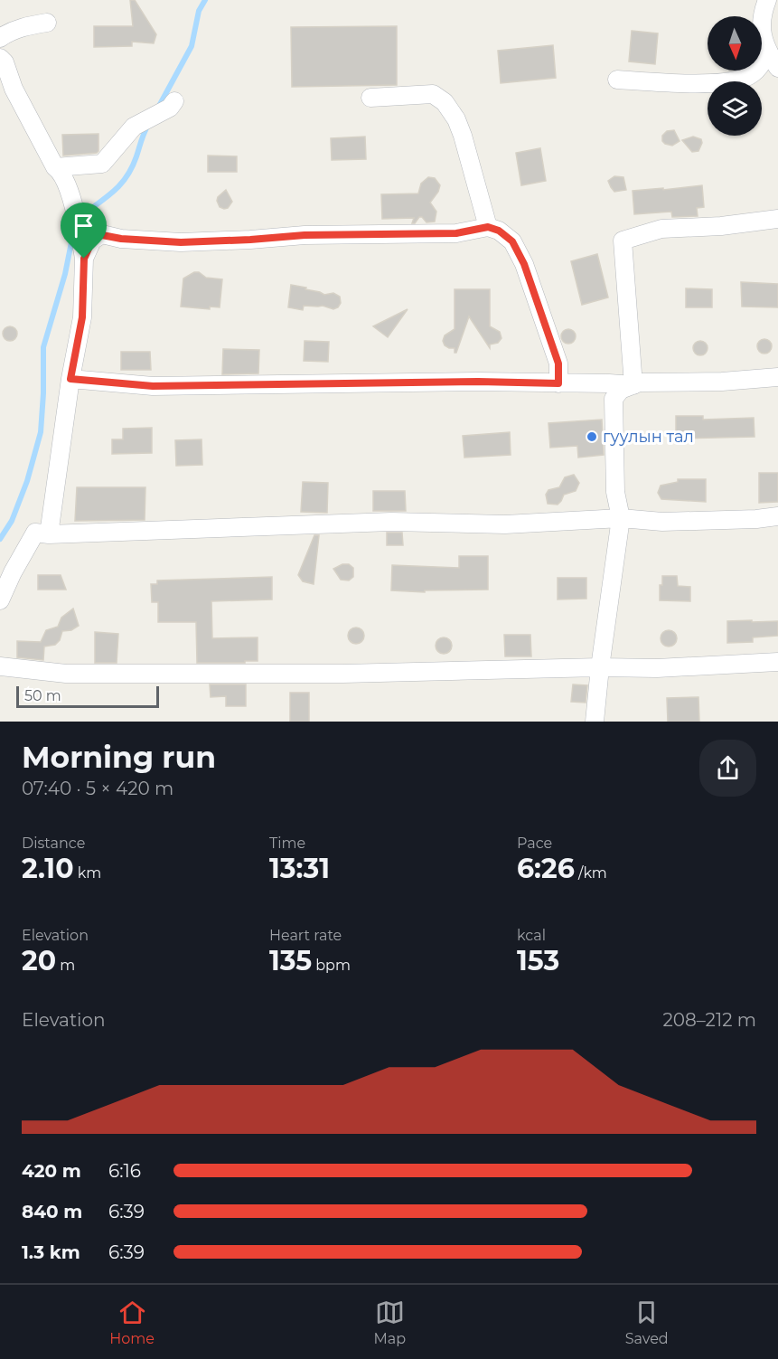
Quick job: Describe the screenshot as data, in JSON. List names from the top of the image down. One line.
{"places":["гуулын тал"],"scale_bar":"50 m","north":"bottom","page":{"scale":"50 m","heading":["Morning run","07:40 · 5 × 420 m"],"stats":[["Distance","2.10 km"],["Time","13:31"],["Pace","6:26 /km"],["Elevation","20 m"],["Heart rate","135 bpm"],["kcal","153"]],"chart":["Elevation","208–212 m"],"list":[{"name":"420 m","note":"6:16"},{"name":"840 m","note":"6:39"},{"name":"1.3 km","note":"6:39"}],"tabs":["Home","Map","Saved"]}}
